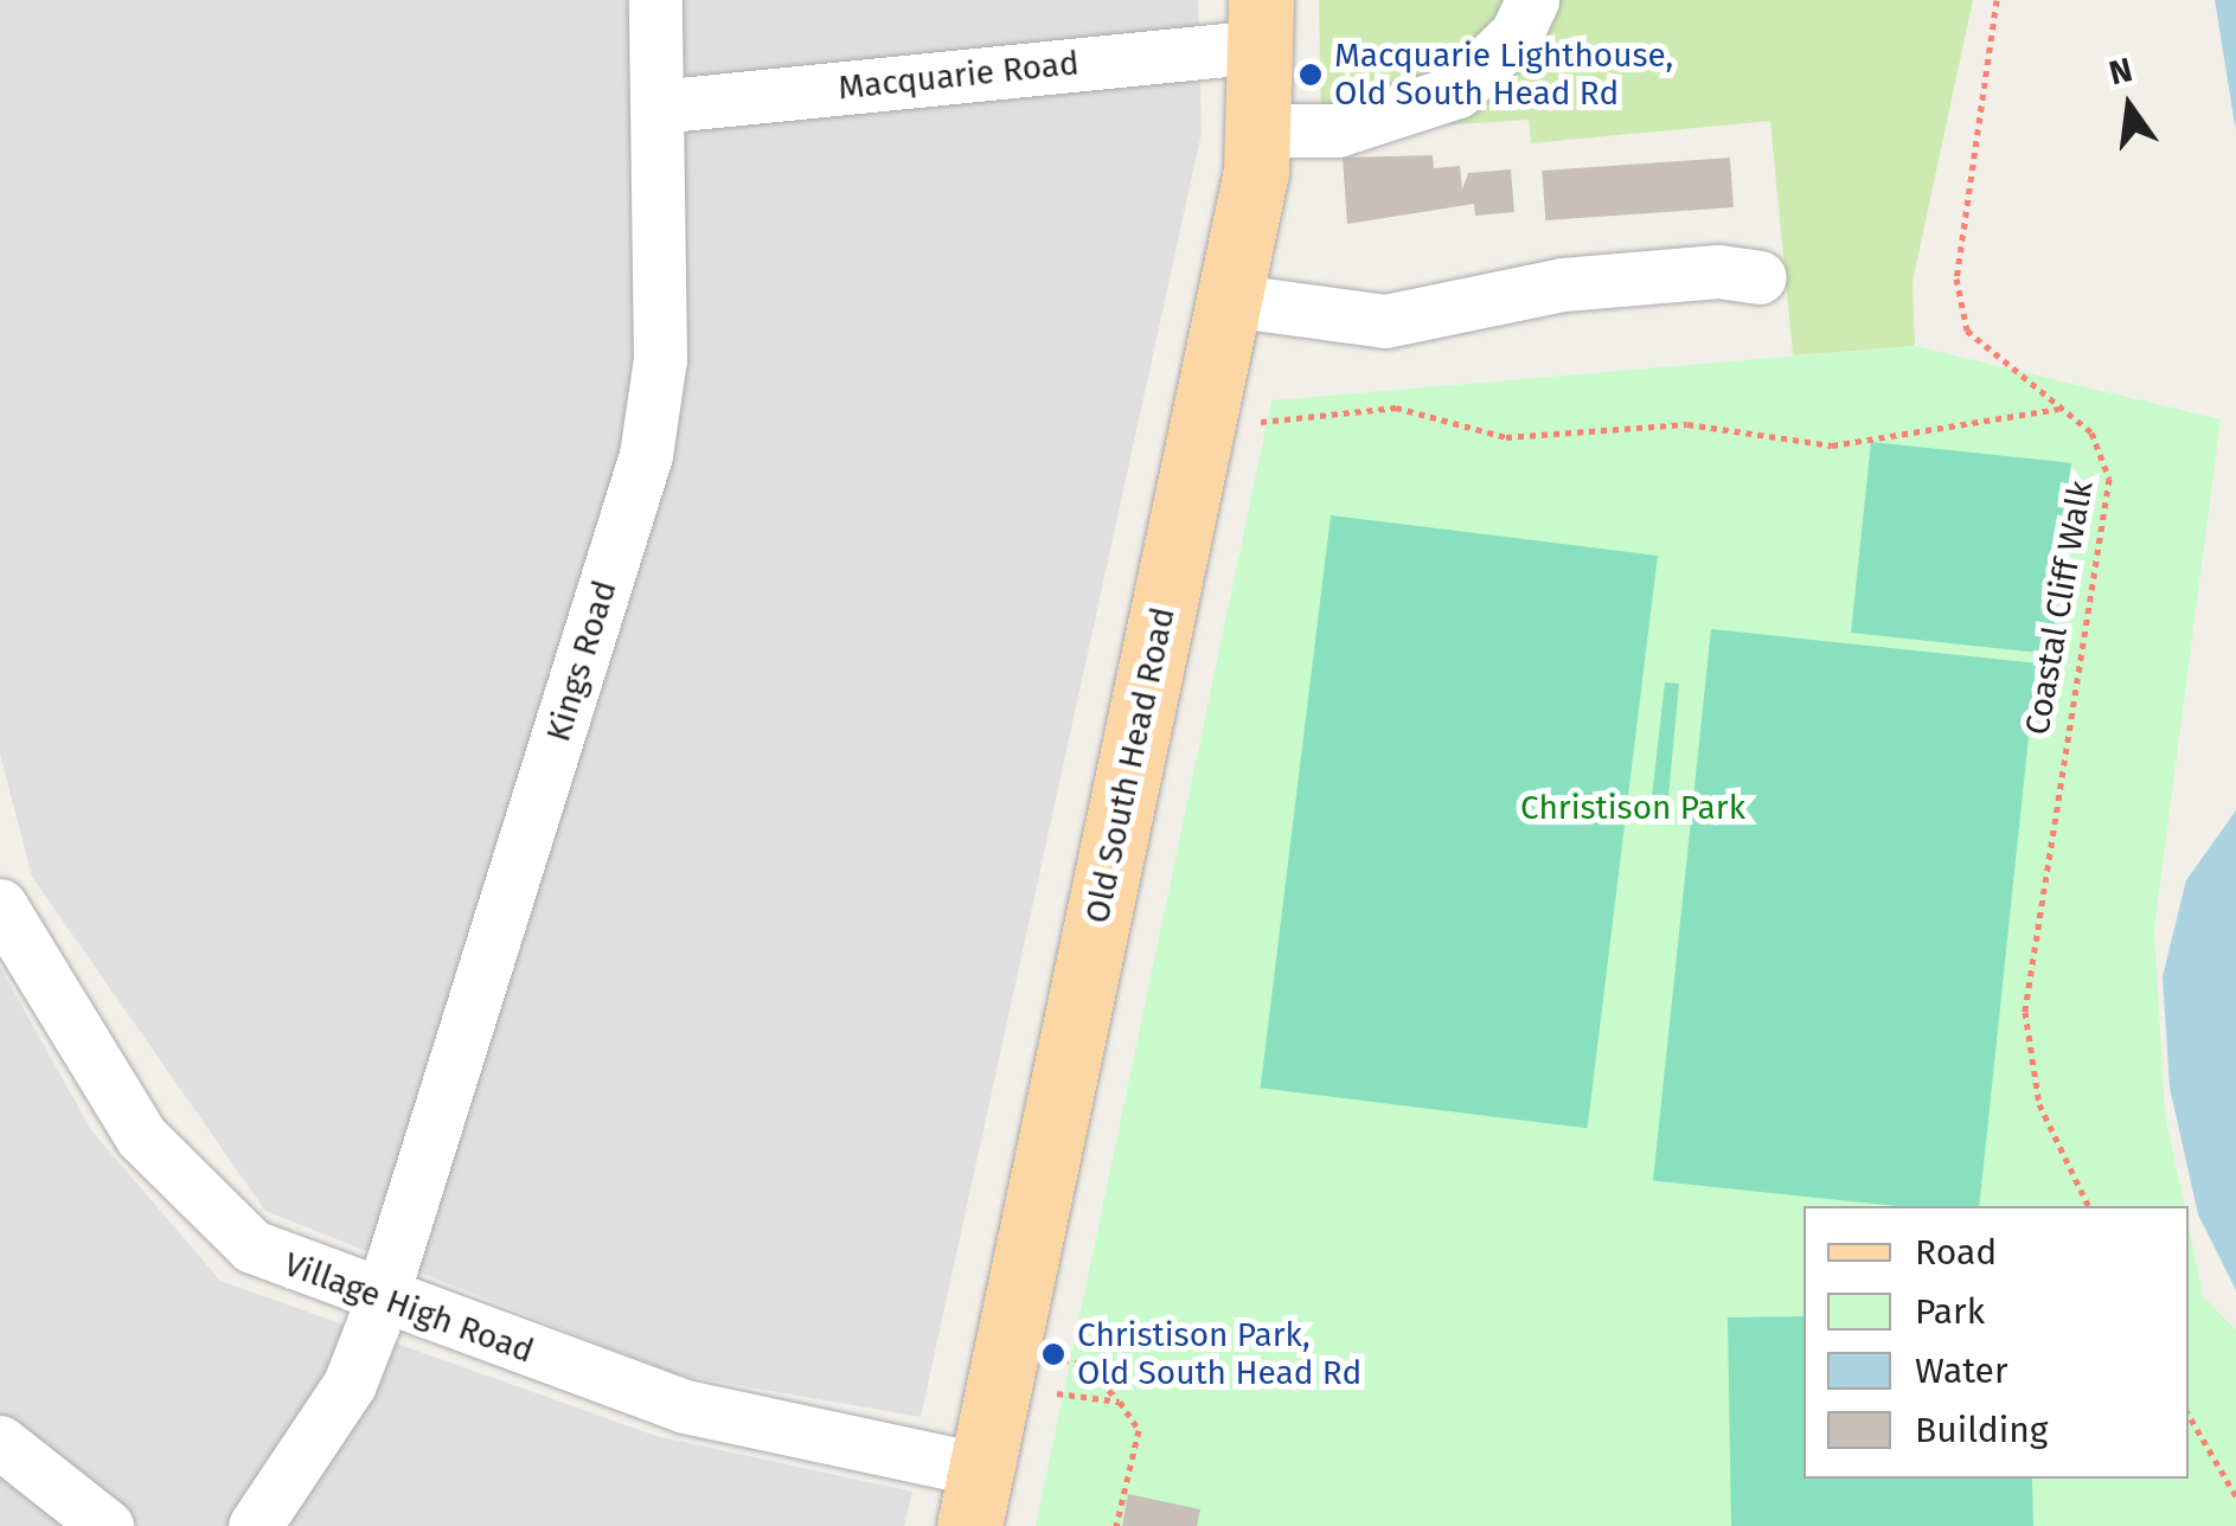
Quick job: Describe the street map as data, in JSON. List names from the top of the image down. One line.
{"streets":{"main road":["Old South Head Road"],"street":["Macquarie Road","Kings Road","Village High Road"],"path":["Coastal Cliff Walk"]},"crossings":[["Macquarie Road","Kings Road"],["Macquarie Road","Old South Head Road"],["Kings Road","Village High Road"],["Old South Head Road","Village High Road"]],"parks":["Christison Park"],"places":["Macquarie Lighthouse, Old South Head Rd","Christison Park, Old South Head Rd"],"legend":["Road","Park","Water","Building"],"north":"top"}
